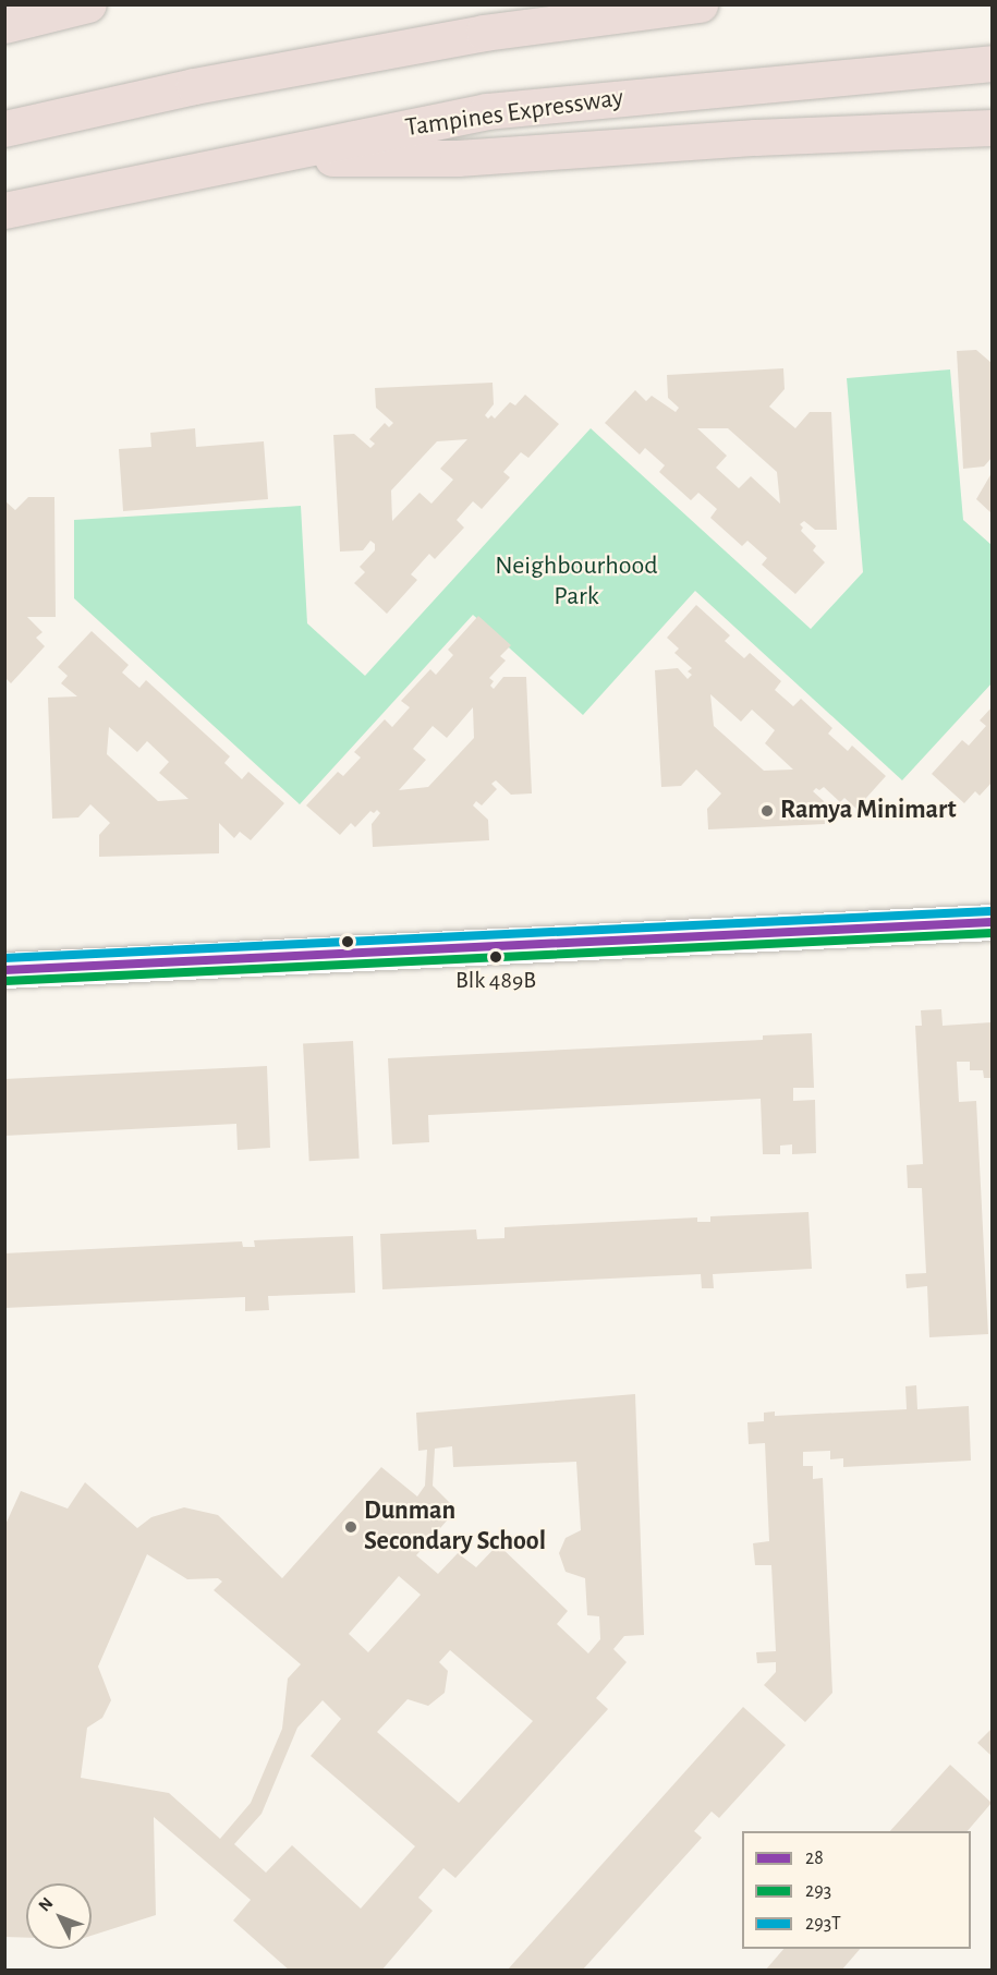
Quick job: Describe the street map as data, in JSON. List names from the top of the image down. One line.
{"streets":{"highway":["Tampines Expressway"]},"parks":["Neighbourhood Park"],"places":["Ramya Minimart","Blk 489B","Dunman Secondary School"],"lines":["transit line 293T","transit line 28","transit line 293"],"legend":["28","293","293T"],"north":"top left"}
